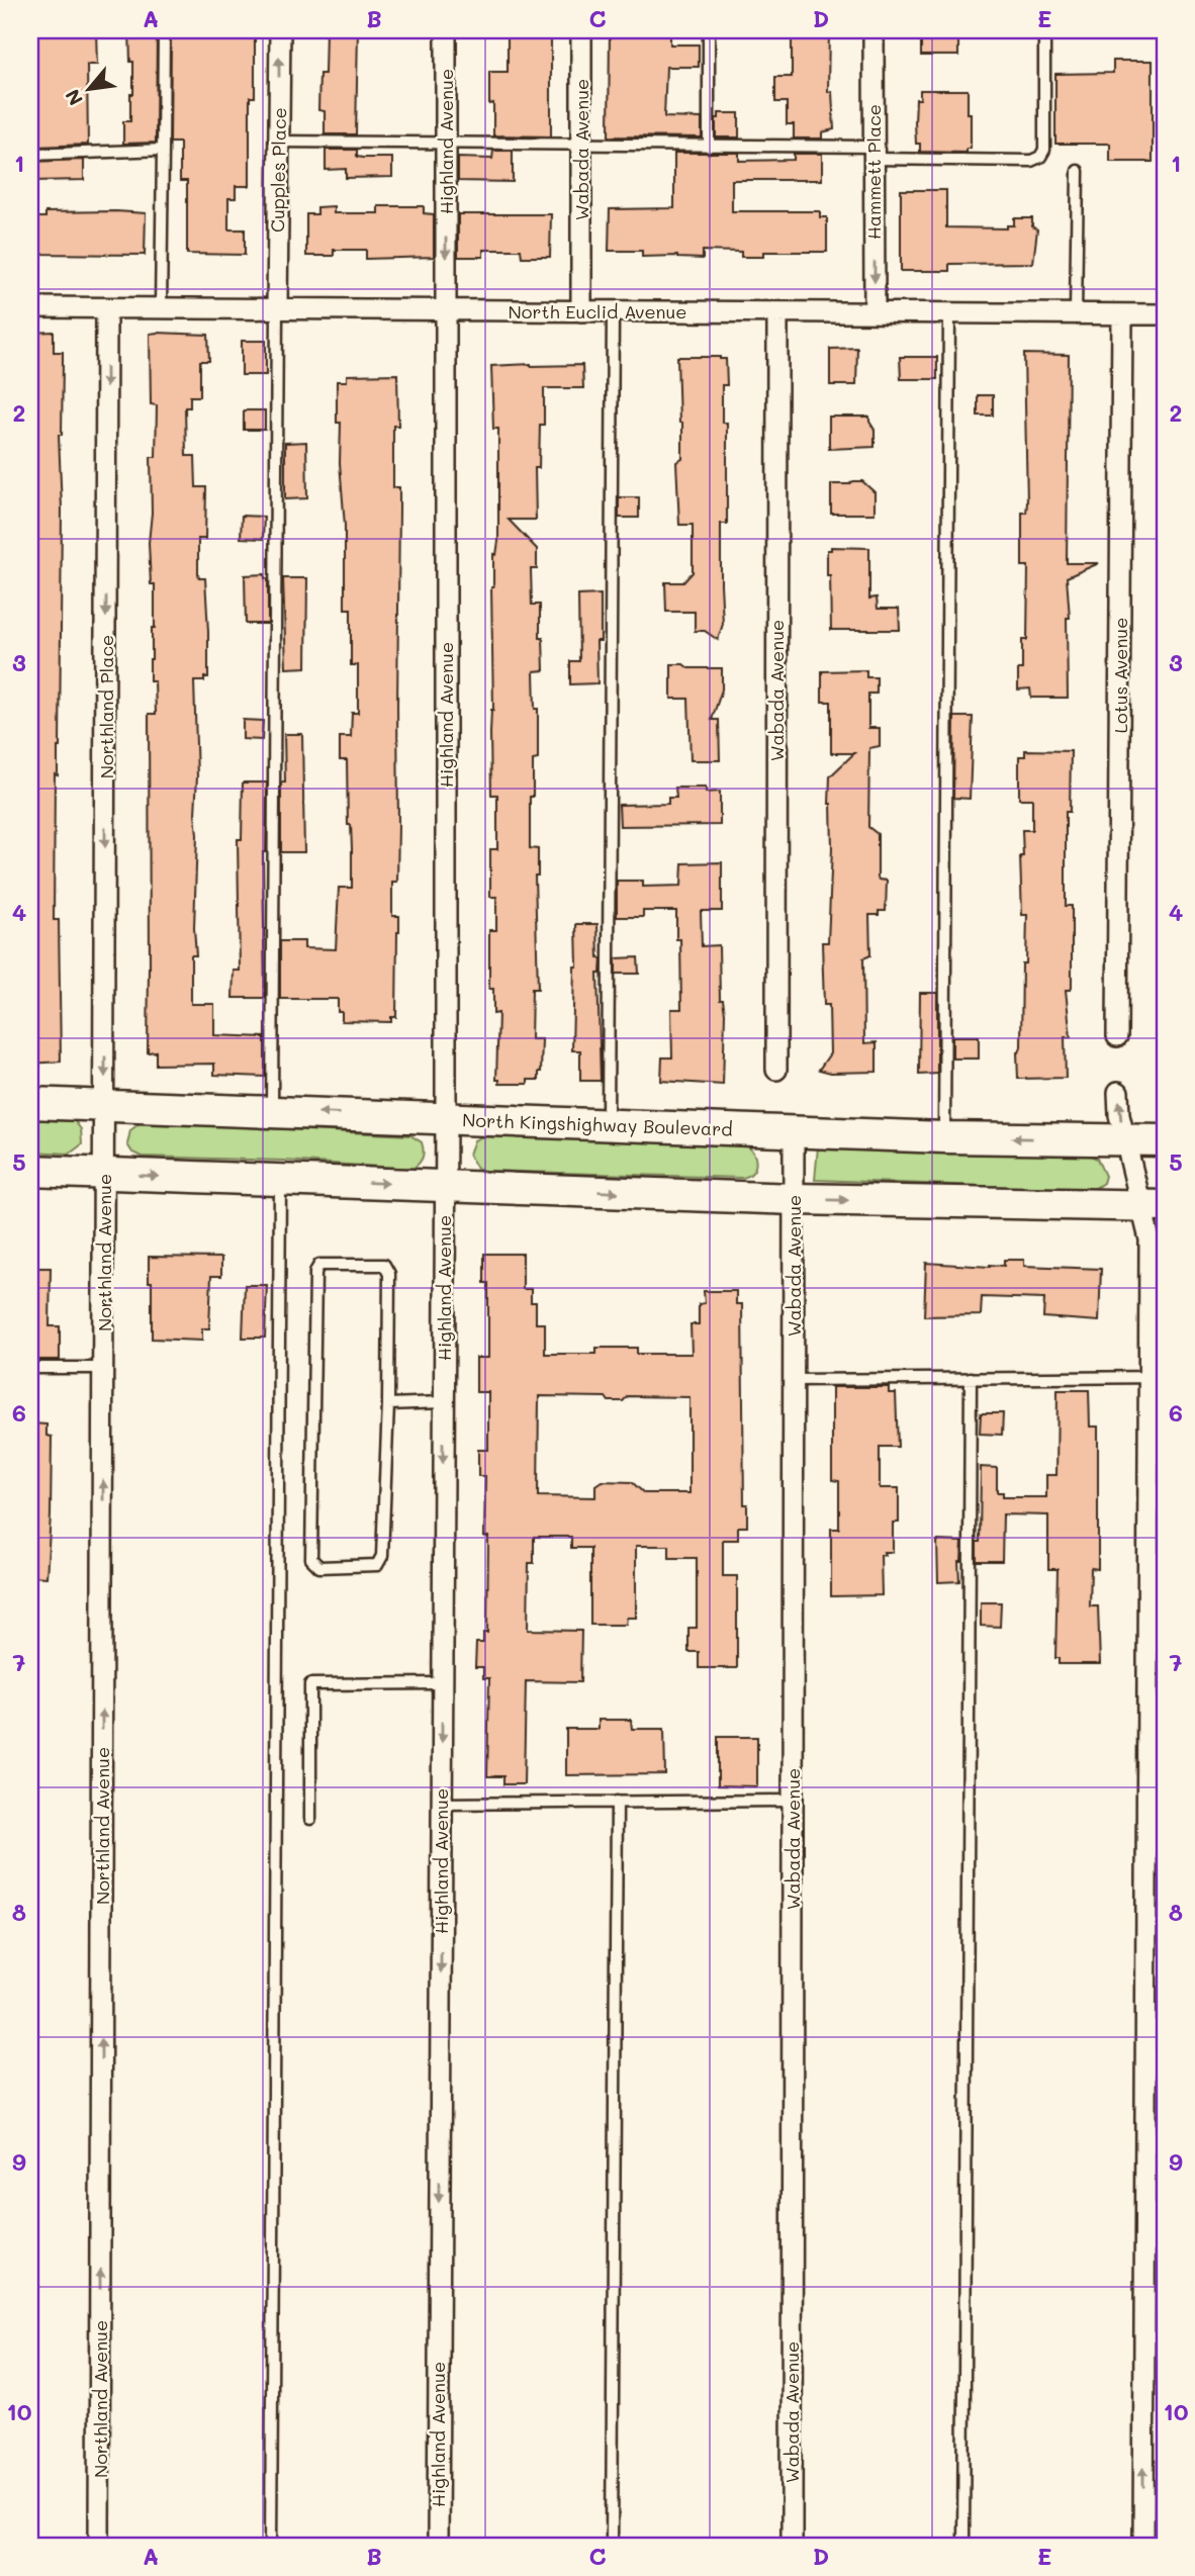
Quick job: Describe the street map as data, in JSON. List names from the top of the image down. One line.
{"streets":{"main road":["North Kingshighway Boulevard"],"street":["Highland Avenue","Wabada Avenue","Cupples Place","Hammett Place","North Euclid Avenue","Lotus Avenue","Northland Place","Northland Avenue"]},"crossings":[["Highland Avenue","North Euclid Avenue"],["Highland Avenue","North Kingshighway Boulevard"],["Wabada Avenue","North Euclid Avenue"],["Wabada Avenue","North Kingshighway Boulevard"],["Cupples Place","North Euclid Avenue"],["Hammett Place","North Euclid Avenue"],["North Euclid Avenue","Lotus Avenue"],["North Euclid Avenue","Northland Place"],["Northland Place","North Kingshighway Boulevard"],["Northland Place","Northland Avenue"],["North Kingshighway Boulevard","Northland Avenue"]],"one_way":["Highland Avenue","Cupples Place","Hammett Place","Northland Place","Northland Avenue"],"north":"bottom left","grid":{"columns":["A","B","C","D","E"],"rows":["1","2","3","4","5","6","7","8","9","10"]}}
